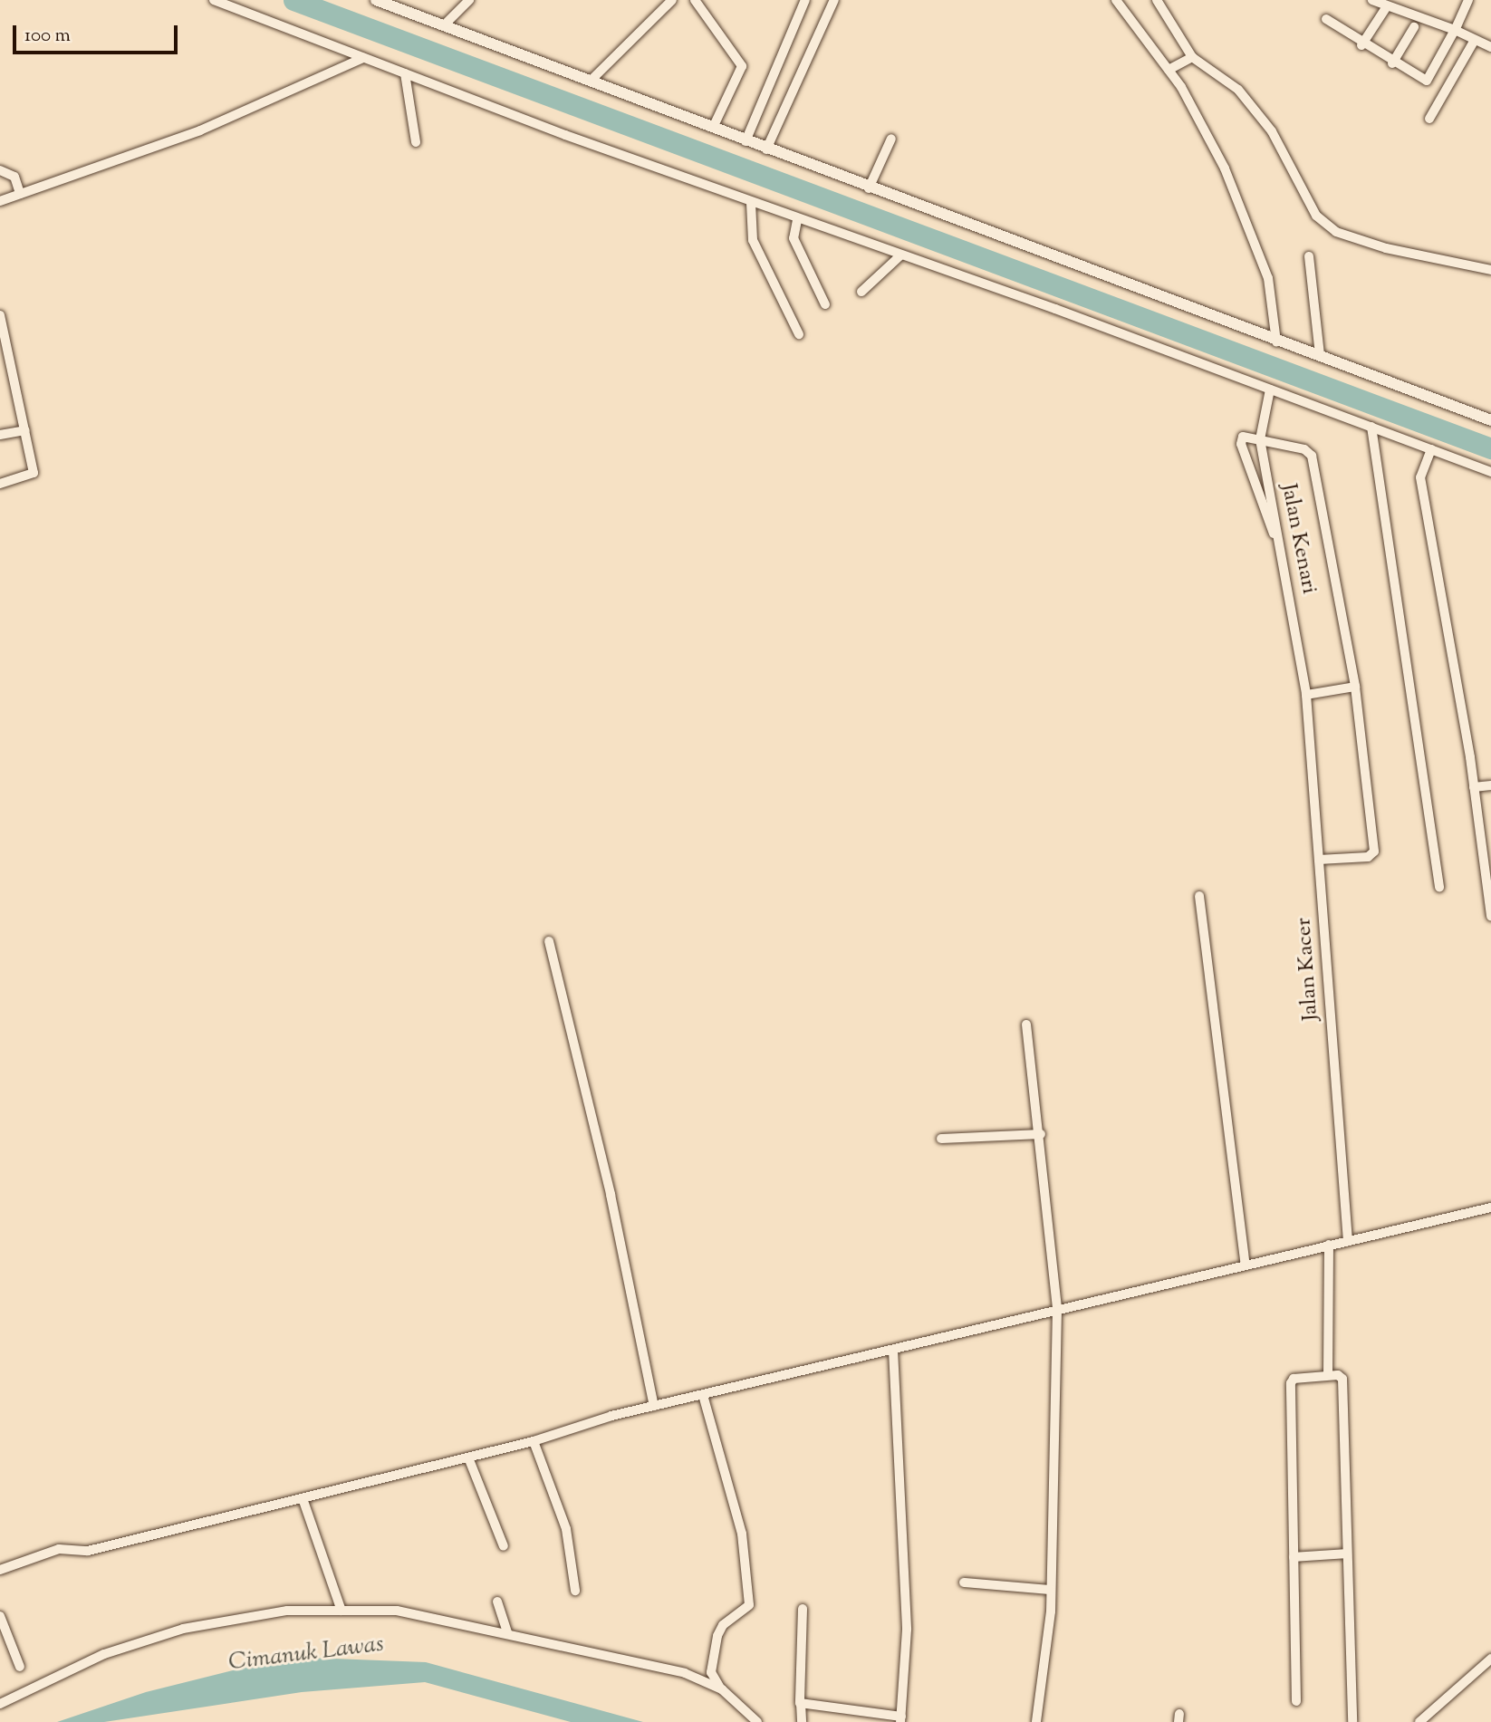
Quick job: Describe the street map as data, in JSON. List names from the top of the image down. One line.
{"streets":{"street":["Jalan Kenari","Jalan Kacer"]},"crossings":[["Jalan Kenari","Jalan Kacer"]],"water":["Cimanuk Lawas"],"scale_bar":"100 m"}
